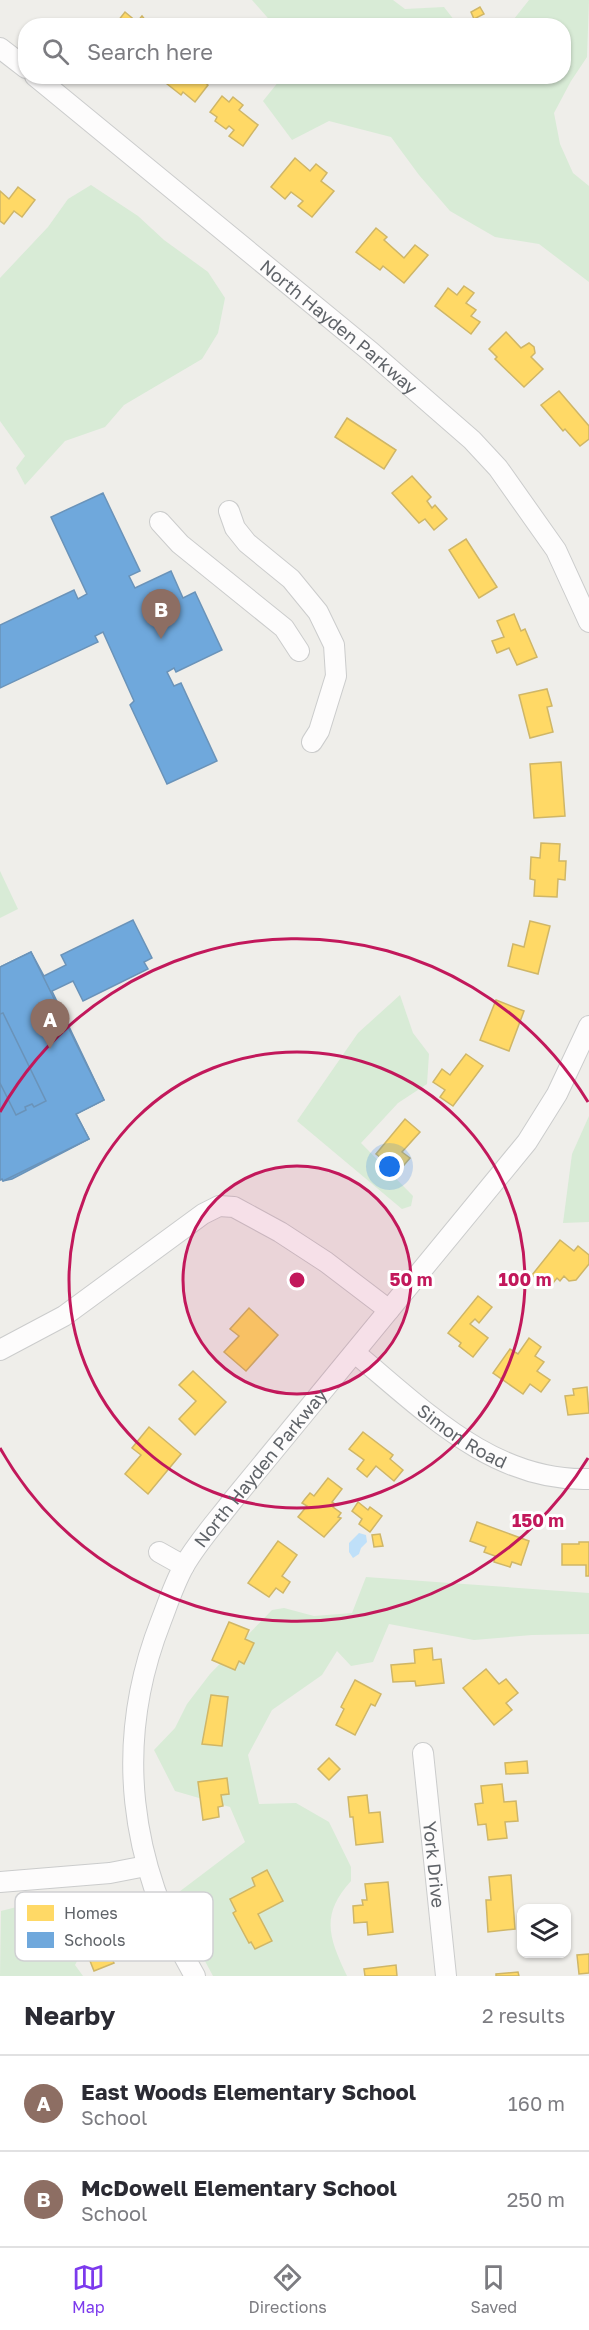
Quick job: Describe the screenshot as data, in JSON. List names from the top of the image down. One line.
{"streets":{"street":["North Hayden Parkway","Simon Road","York Drive"]},"crossings":[["North Hayden Parkway","Simon Road"]],"legend":["Homes","Schools"],"page":{"search":"Search here","pins":["B","A"],"heading":["Nearby","2 results"],"list":[{"mark":"A","name":"East Woods Elementary School","note":"School","value":"160 m"},{"mark":"B","name":"McDowell Elementary School","note":"School","value":"250 m"}],"nav":["Map","Directions","Saved"]},"rings":["50 m","100 m","150 m"]}
